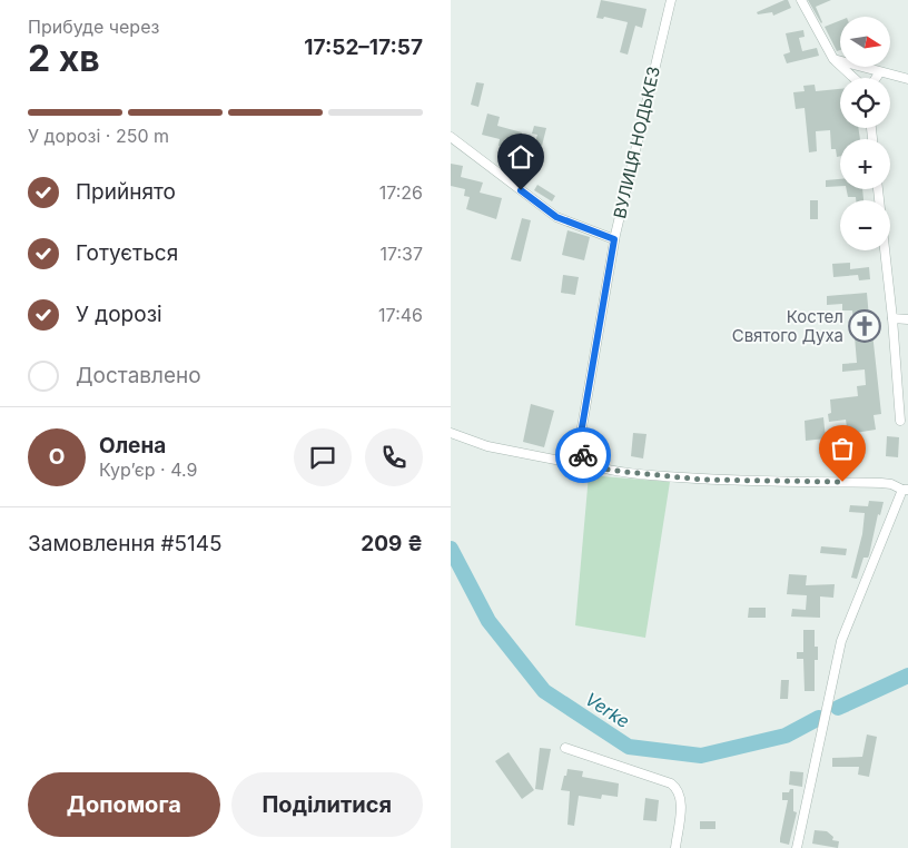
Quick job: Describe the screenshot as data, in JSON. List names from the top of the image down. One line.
{"streets":{"street":["ВУЛИЦЯ НОДЬКЕЗ"]},"water":["Verke"],"places":{"church":["Костел Святого Духа"]},"north":"right","page":{"heading":["2 хв","Прибуде через","17:52–17:57"],"panel":["Олена","Кур’єр · 4.9","Замовлення #5145","209 ₴"],"map_buttons":["+","−"],"bar":"У дорозі · 250 m","list":[["Прийнято","17:26"],["Готується","17:37"],["У дорозі","17:46"],"Доставлено"],"round":"О","buttons":["Допомога","Поділитися"]}}
